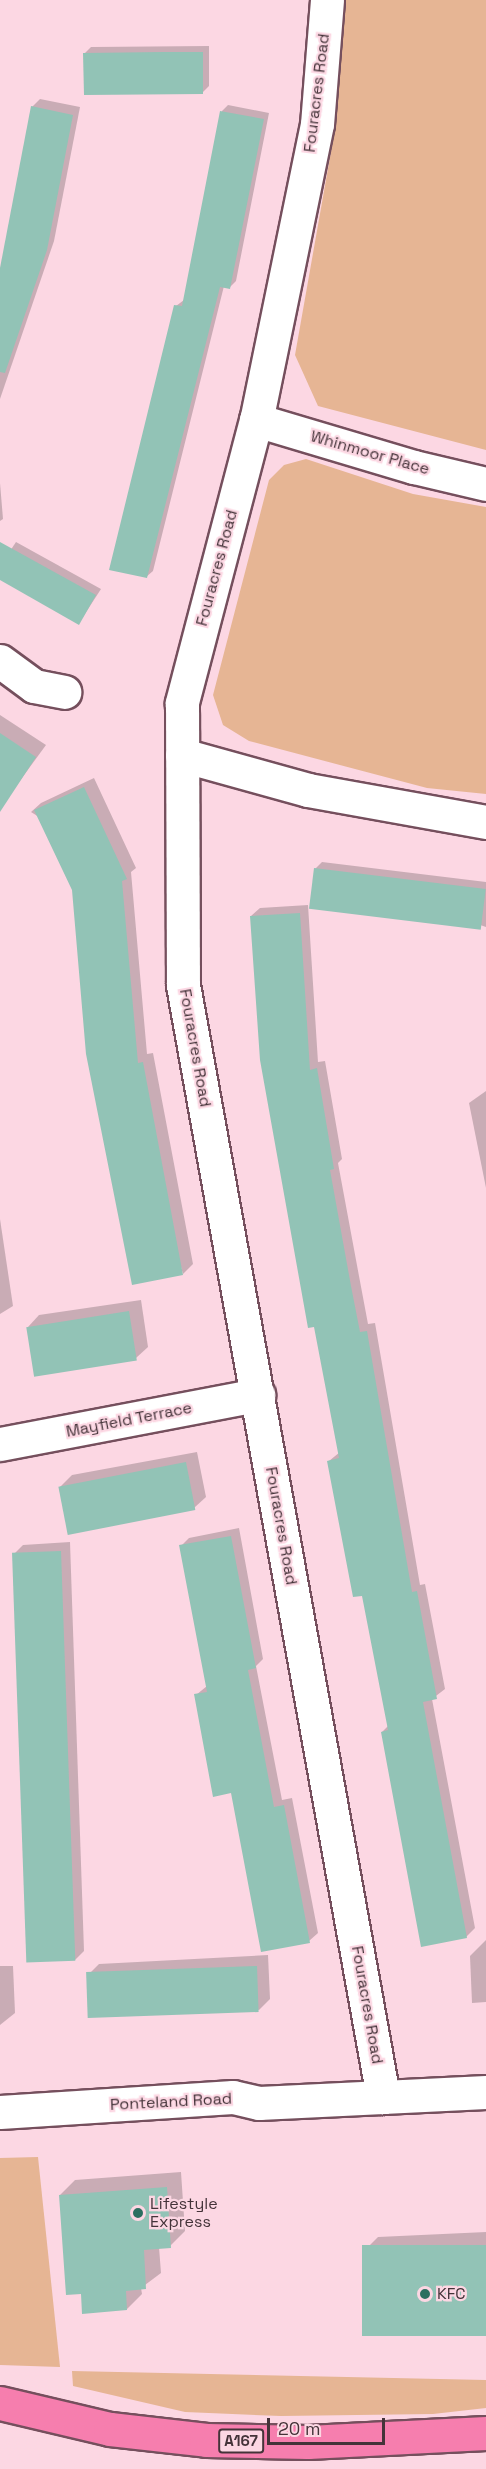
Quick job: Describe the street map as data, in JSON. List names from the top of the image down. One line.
{"streets":{"highway":["A167"],"street":["Fouracres Road","Whinmoor Place","Mayfield Terrace","Ponteland Road"]},"crossings":[["Fouracres Road","Whinmoor Place"],["Fouracres Road","Mayfield Terrace"],["Fouracres Road","Ponteland Road"]],"places":["Lifestyle Express","KFC"],"scale_bar":"20 m"}
